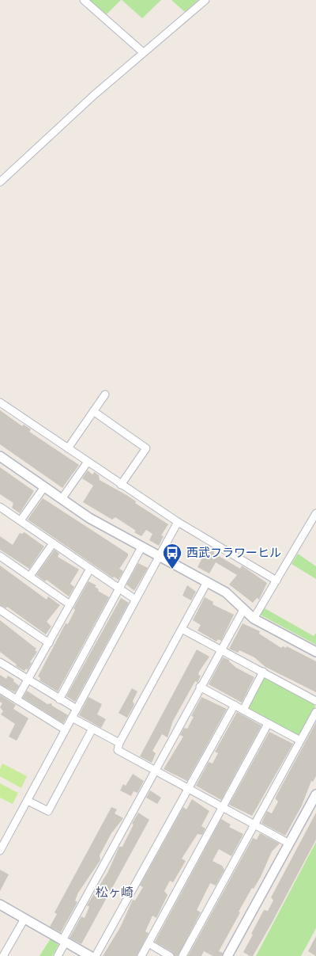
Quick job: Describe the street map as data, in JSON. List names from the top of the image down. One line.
{"districts":["松ヶ崎"],"places":{"bus stop":["西武フラワーヒル"]}}
